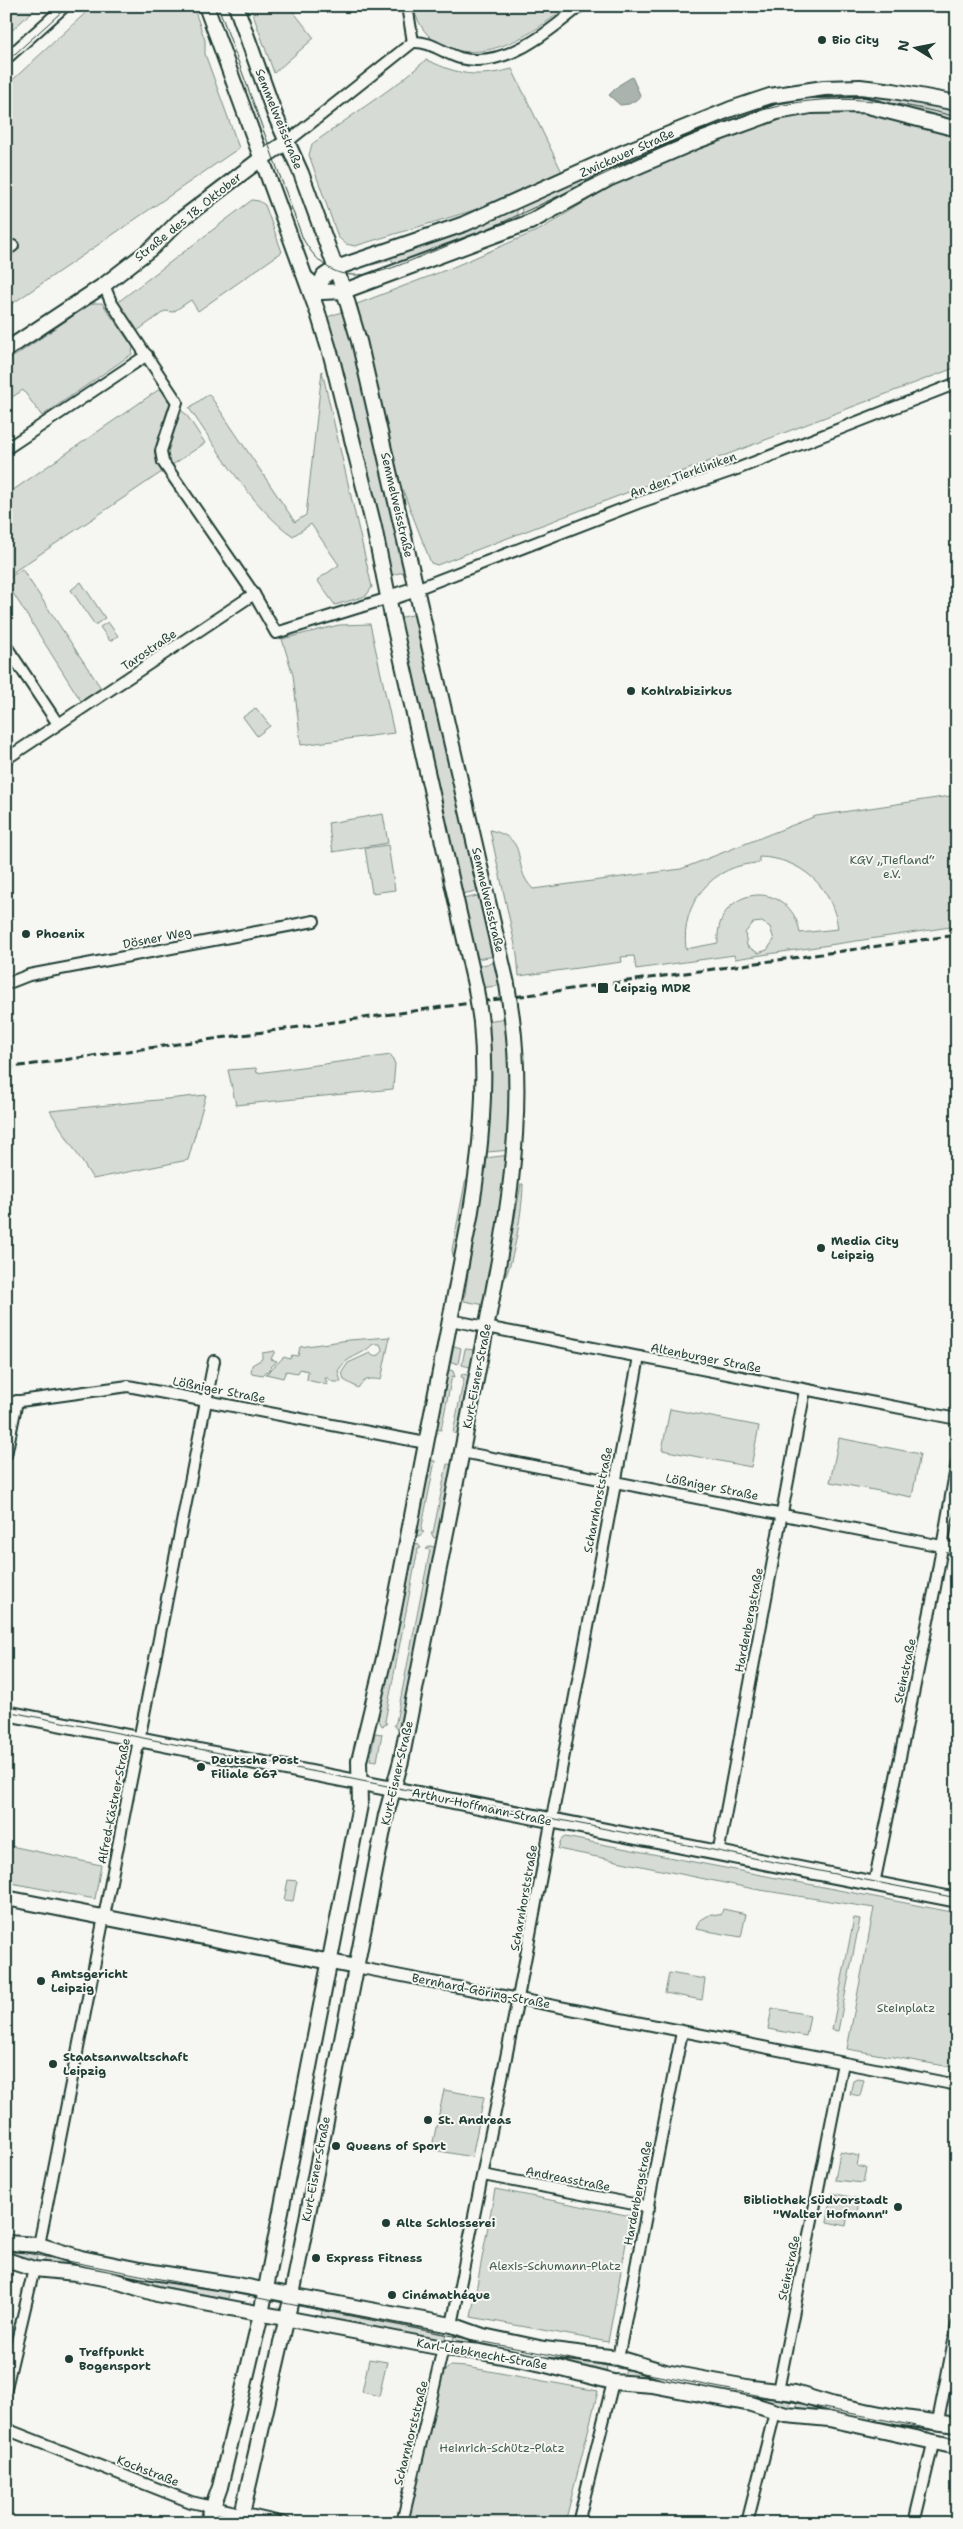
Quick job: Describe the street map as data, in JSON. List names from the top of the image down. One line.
{"streets":{"main road":["Semmelweisstraße","Zwickauer Straße","Straße des 18. Oktober","Kurt-Eisner-Straße","Arthur-Hoffmann-Straße","Bernhard-Göring-Straße","Karl-Liebknecht-Straße"],"street":["An den Tierkliniken","Tarostraße","Dösner Weg","Altenburger Straße","Lößniger Straße","Scharnhorststraße","Hardenbergstraße","Steinstraße","Alfred-Kästner-Straße","Andreasstraße","Kochstraße"]},"crossings":[["Semmelweisstraße","Zwickauer Straße"],["Semmelweisstraße","Straße des 18. Oktober"],["Semmelweisstraße","An den Tierkliniken"],["Semmelweisstraße","Kurt-Eisner-Straße"],["Altenburger Straße","Kurt-Eisner-Straße"],["Altenburger Straße","Scharnhorststraße"],["Altenburger Straße","Hardenbergstraße"],["Kurt-Eisner-Straße","Lößniger Straße"],["Kurt-Eisner-Straße","Arthur-Hoffmann-Straße"],["Kurt-Eisner-Straße","Bernhard-Göring-Straße"],["Kurt-Eisner-Straße","Karl-Liebknecht-Straße"],["Kurt-Eisner-Straße","Kochstraße"],["Lößniger Straße","Scharnhorststraße"],["Lößniger Straße","Hardenbergstraße"],["Lößniger Straße","Steinstraße"],["Lößniger Straße","Alfred-Kästner-Straße"],["Scharnhorststraße","Arthur-Hoffmann-Straße"],["Scharnhorststraße","Bernhard-Göring-Straße"],["Scharnhorststraße","Andreasstraße"],["Scharnhorststraße","Karl-Liebknecht-Straße"],["Hardenbergstraße","Arthur-Hoffmann-Straße"],["Hardenbergstraße","Bernhard-Göring-Straße"],["Hardenbergstraße","Andreasstraße"],["Hardenbergstraße","Karl-Liebknecht-Straße"],["Steinstraße","Arthur-Hoffmann-Straße"],["Steinstraße","Bernhard-Göring-Straße"],["Steinstraße","Karl-Liebknecht-Straße"],["Alfred-Kästner-Straße","Arthur-Hoffmann-Straße"],["Alfred-Kästner-Straße","Bernhard-Göring-Straße"],["Alfred-Kästner-Straße","Karl-Liebknecht-Straße"]],"parks":["KGV „Tiefland“ e.V.","Steinplatz","Alexis-Schumann-Platz","Heinrich-Schütz-Platz"],"places":{"other":["Bio City","Kohlrabizirkus","Phoenix","Media City Leipzig","Deutsche Post Filiale 667","Amtsgericht Leipzig","Staatsanwaltschaft Leipzig","St. Andreas","Queens of Sport","Bibliothek Südvorstadt \"Walter Hofmann\"","Alte Schlosserei","Express Fitness","Cinémathéque","Treffpunkt Bogensport"],"transit":["Leipzig MDR"]},"north":"left"}
